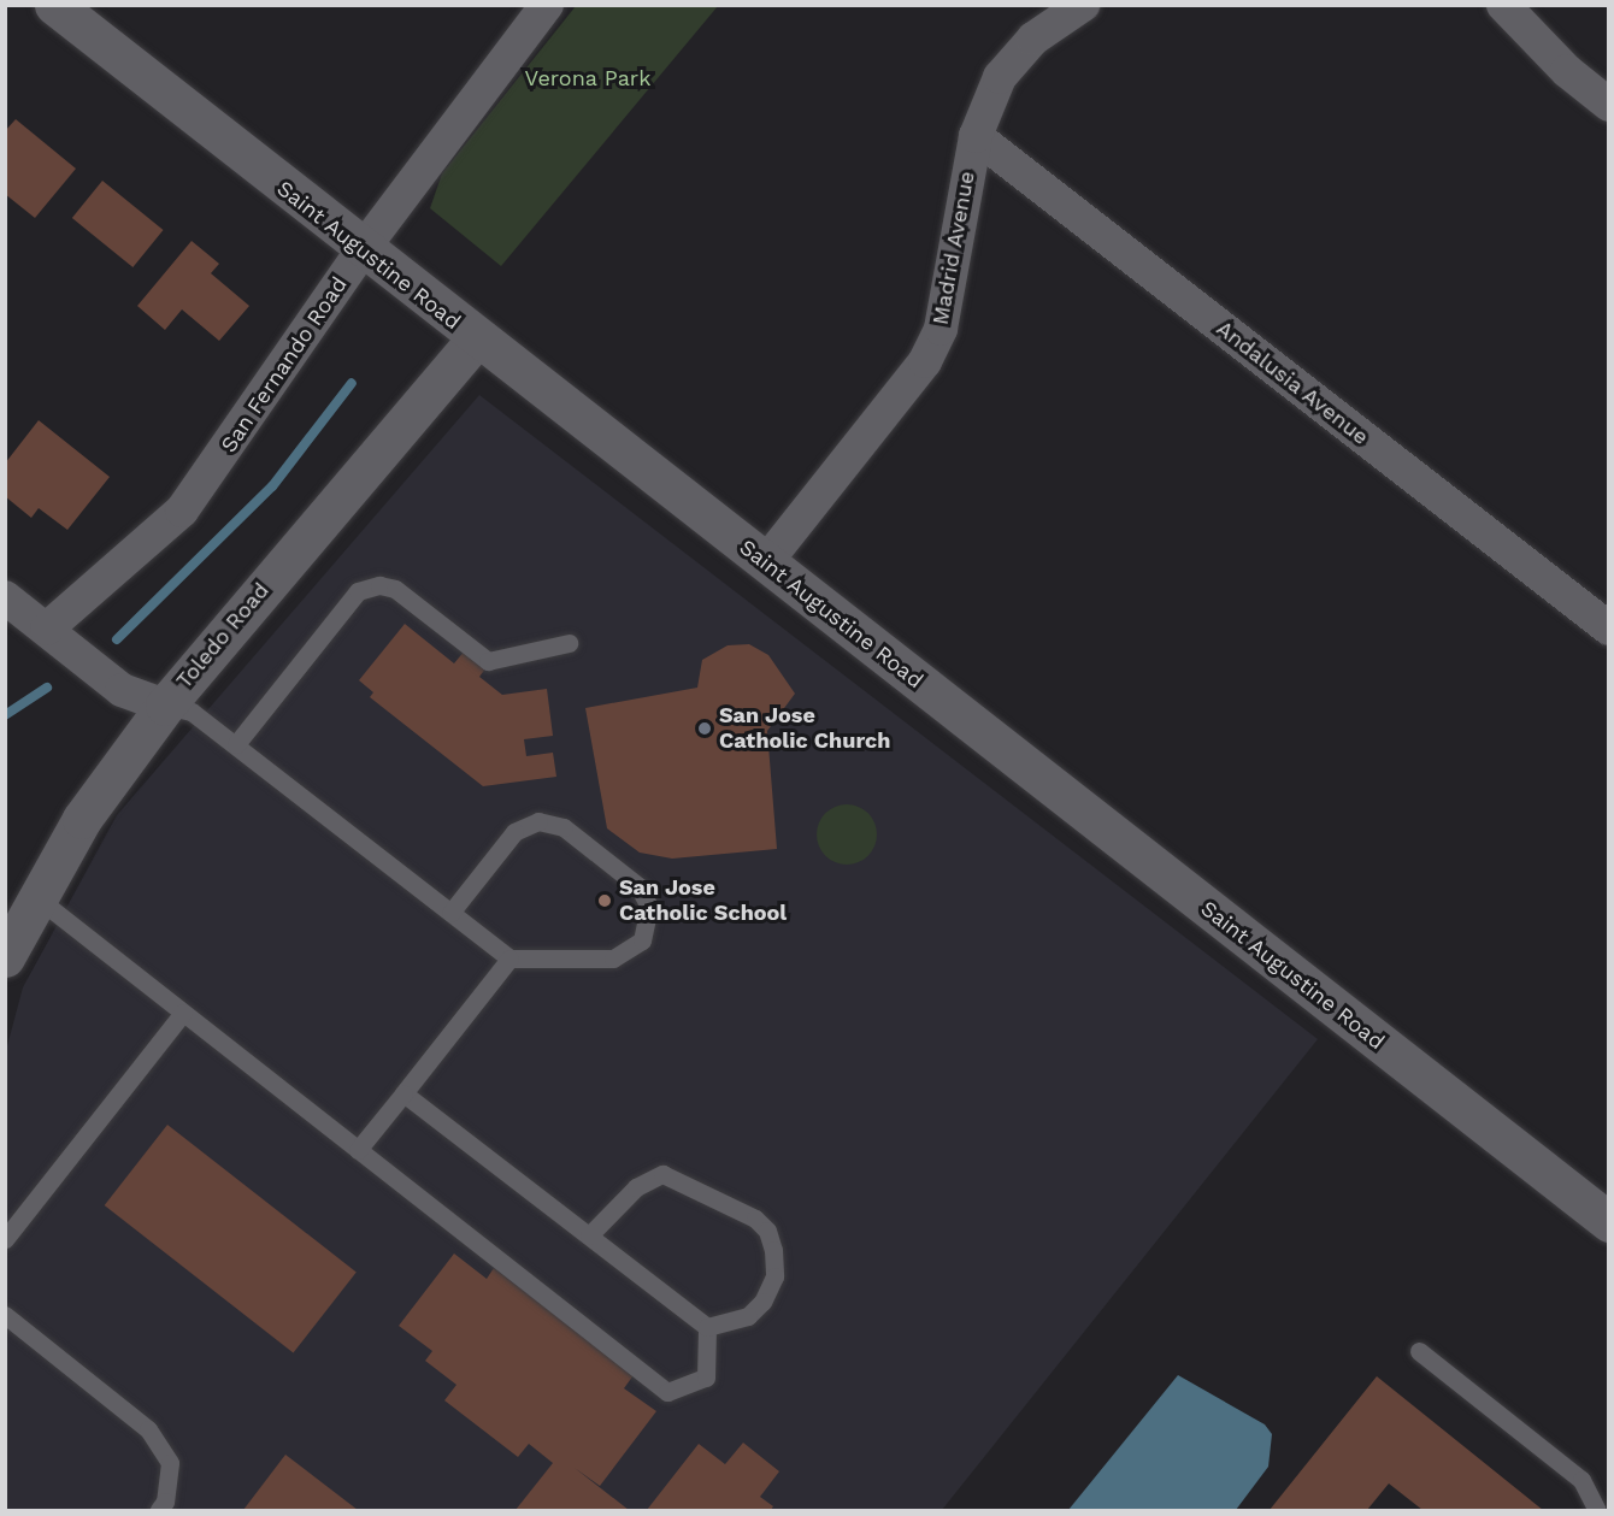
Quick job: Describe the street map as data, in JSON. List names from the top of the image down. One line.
{"streets":{"main road":["Saint Augustine Road","Toledo Road"],"street":["Madrid Avenue","San Fernando Road","Andalusia Avenue"]},"crossings":[["Madrid Avenue","Saint Augustine Road"],["Madrid Avenue","Andalusia Avenue"],["Saint Augustine Road","San Fernando Road"],["Saint Augustine Road","Toledo Road"]],"parks":["Verona Park"],"places":["San Jose Catholic Church","San Jose Catholic School"]}
